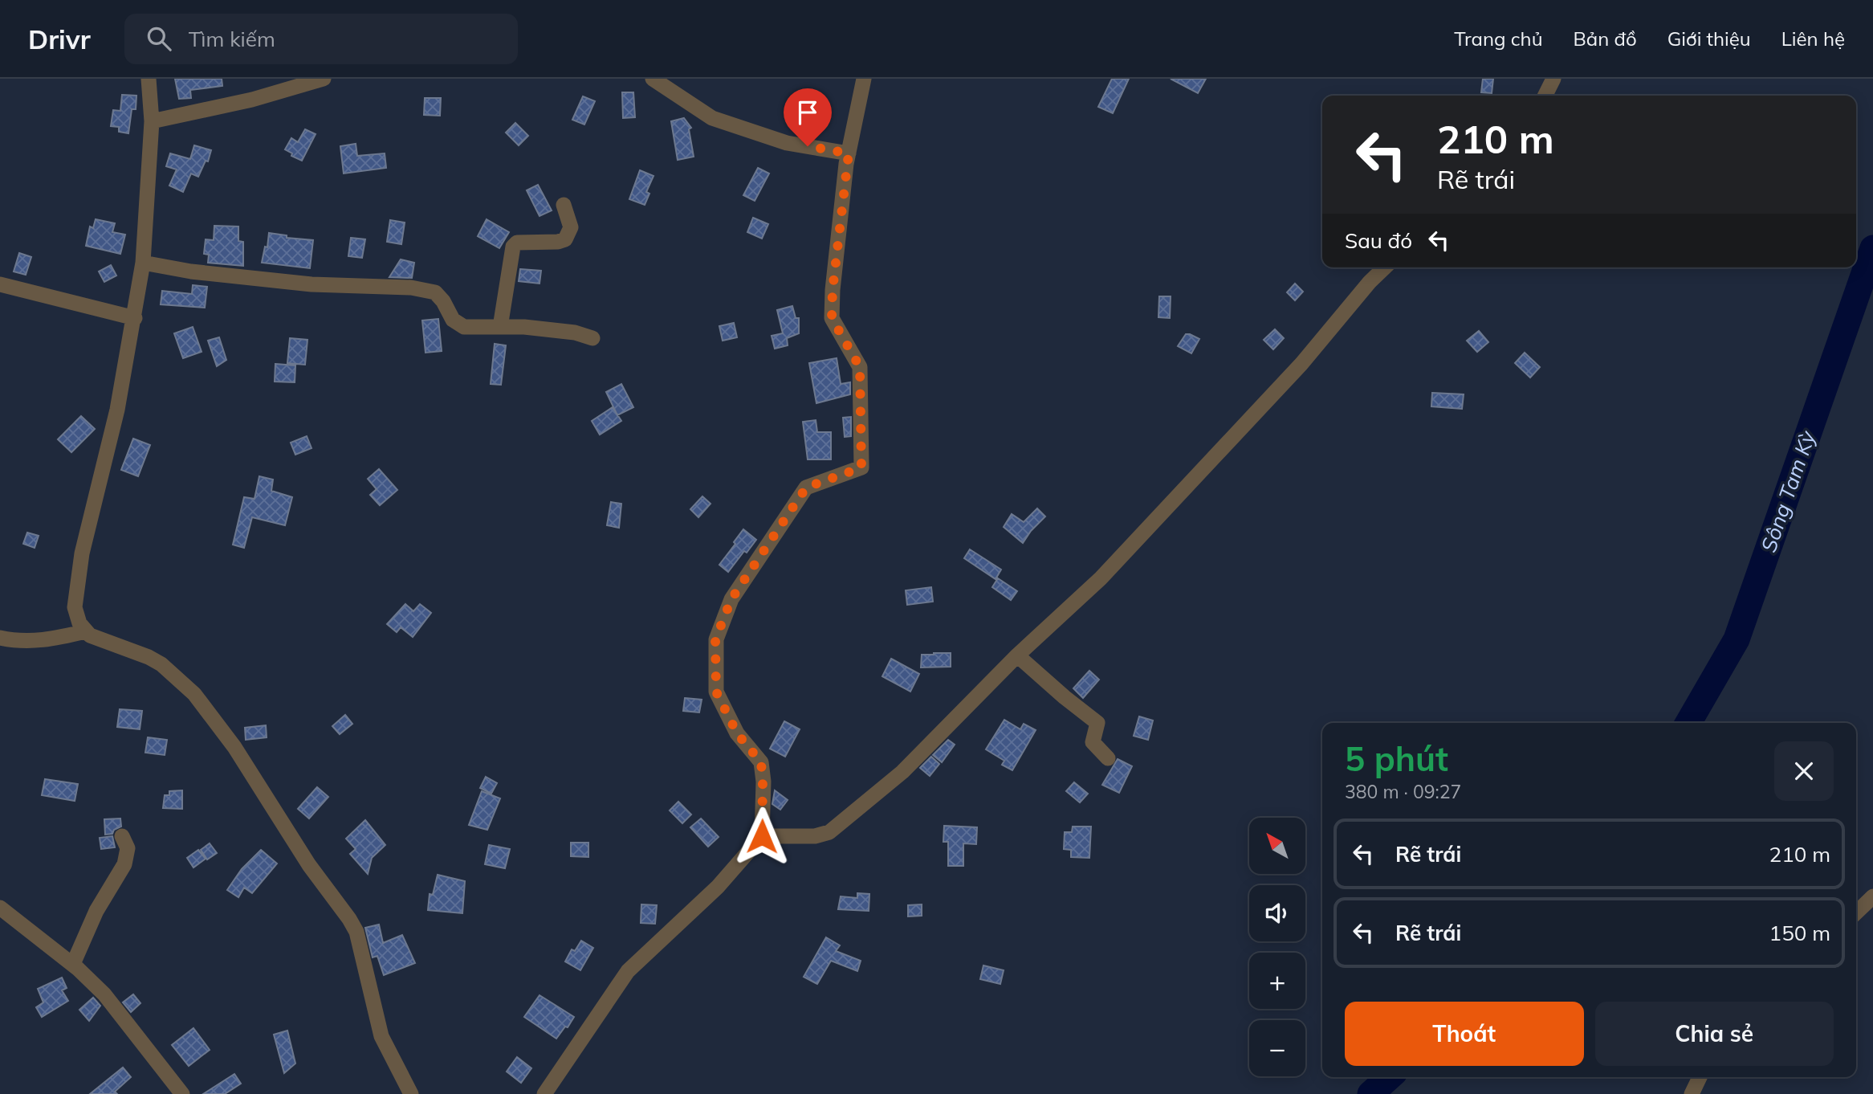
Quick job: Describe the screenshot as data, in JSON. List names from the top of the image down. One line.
{"water":["Sông Tam Kỳ"],"north":"top left","page":{"header":"Drivr","search":"Tìm kiếm","nav":["Trang chủ","Bản đồ","Giới thiệu","Liên hệ"],"turn":["210 m","Rẽ trái"],"then":"Sau đó","heading":["5 phút","380 m · 09:27"],"map_buttons":["+","−"],"list":[{"name":"Rẽ trái","value":"210 m"},{"name":"Rẽ trái","value":"150 m"}],"buttons":["Thoát","Chia sẻ"]}}
